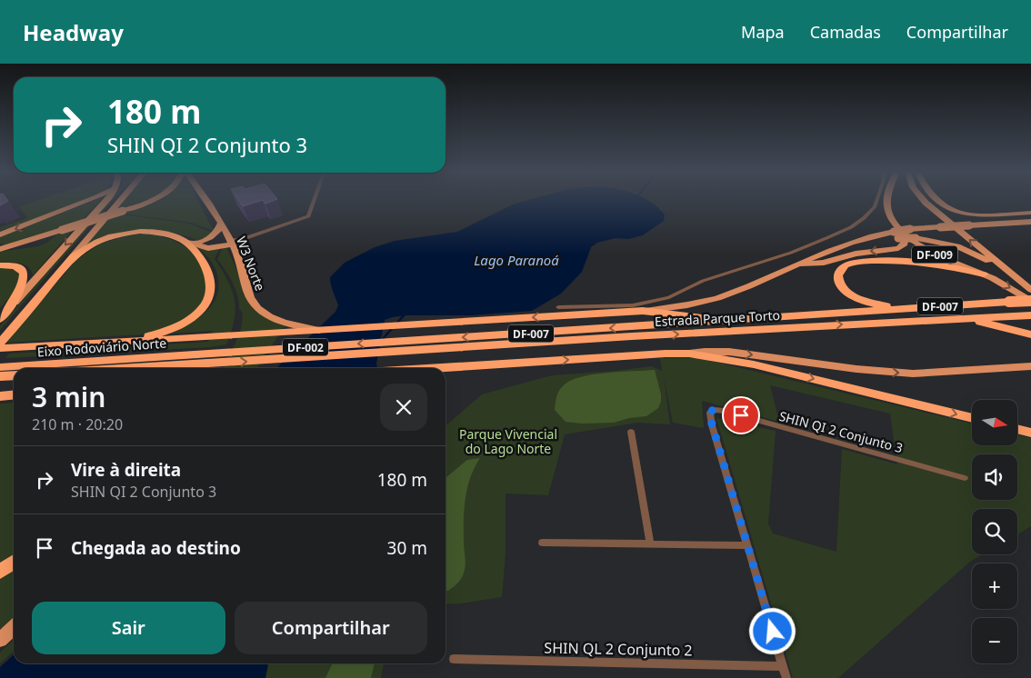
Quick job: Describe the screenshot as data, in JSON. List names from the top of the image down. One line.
{"streets":{"highway":["DF-007","Estrada Parque Torto","Eixo Rodoviário Norte","DF-002"],"main road":["DF-009","W3 Norte"],"street":["SHIN QI 2 Conjunto 3","SHIN QL 2 Conjunto 2"]},"crossings":[["DF-009","Estrada Parque Torto"],["Estrada Parque Torto","Eixo Rodoviário Norte"]],"water":["Lago Paranoá"],"parks":["Parque Vivencial do Lago Norte"],"north":"right","page":{"header":"Headway","nav":["Mapa","Camadas","Compartilhar"],"turn":["180 m","SHIN QI 2 Conjunto 3"],"heading":["3 min","210 m · 20:20"],"map_buttons":["+","−"],"list":[{"name":"Vire à direita","note":"SHIN QI 2 Conjunto 3","value":"180 m"},{"name":"Chegada ao destino","value":"30 m"}],"buttons":["Sair","Compartilhar"]}}
